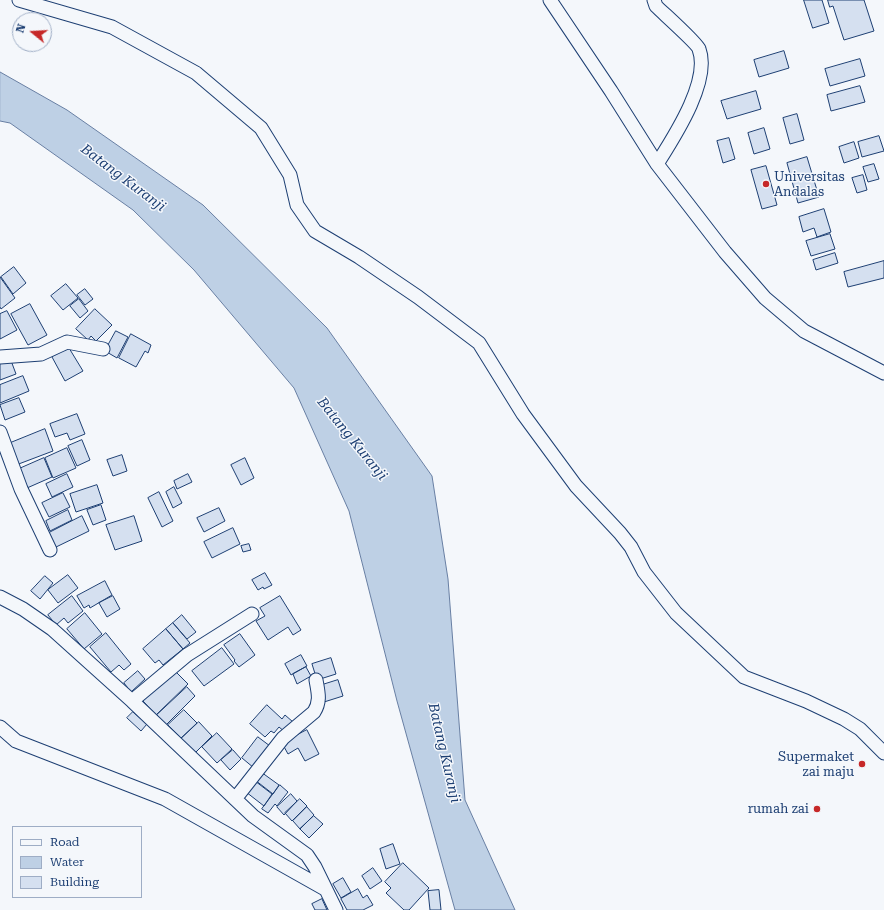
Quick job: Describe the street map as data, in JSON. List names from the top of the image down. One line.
{"water":["Batang Kuranji"],"places":["Universitas Andalas","Supermaket zai maju","rumah zai"],"legend":["Road","Water","Building"],"north":"left"}
